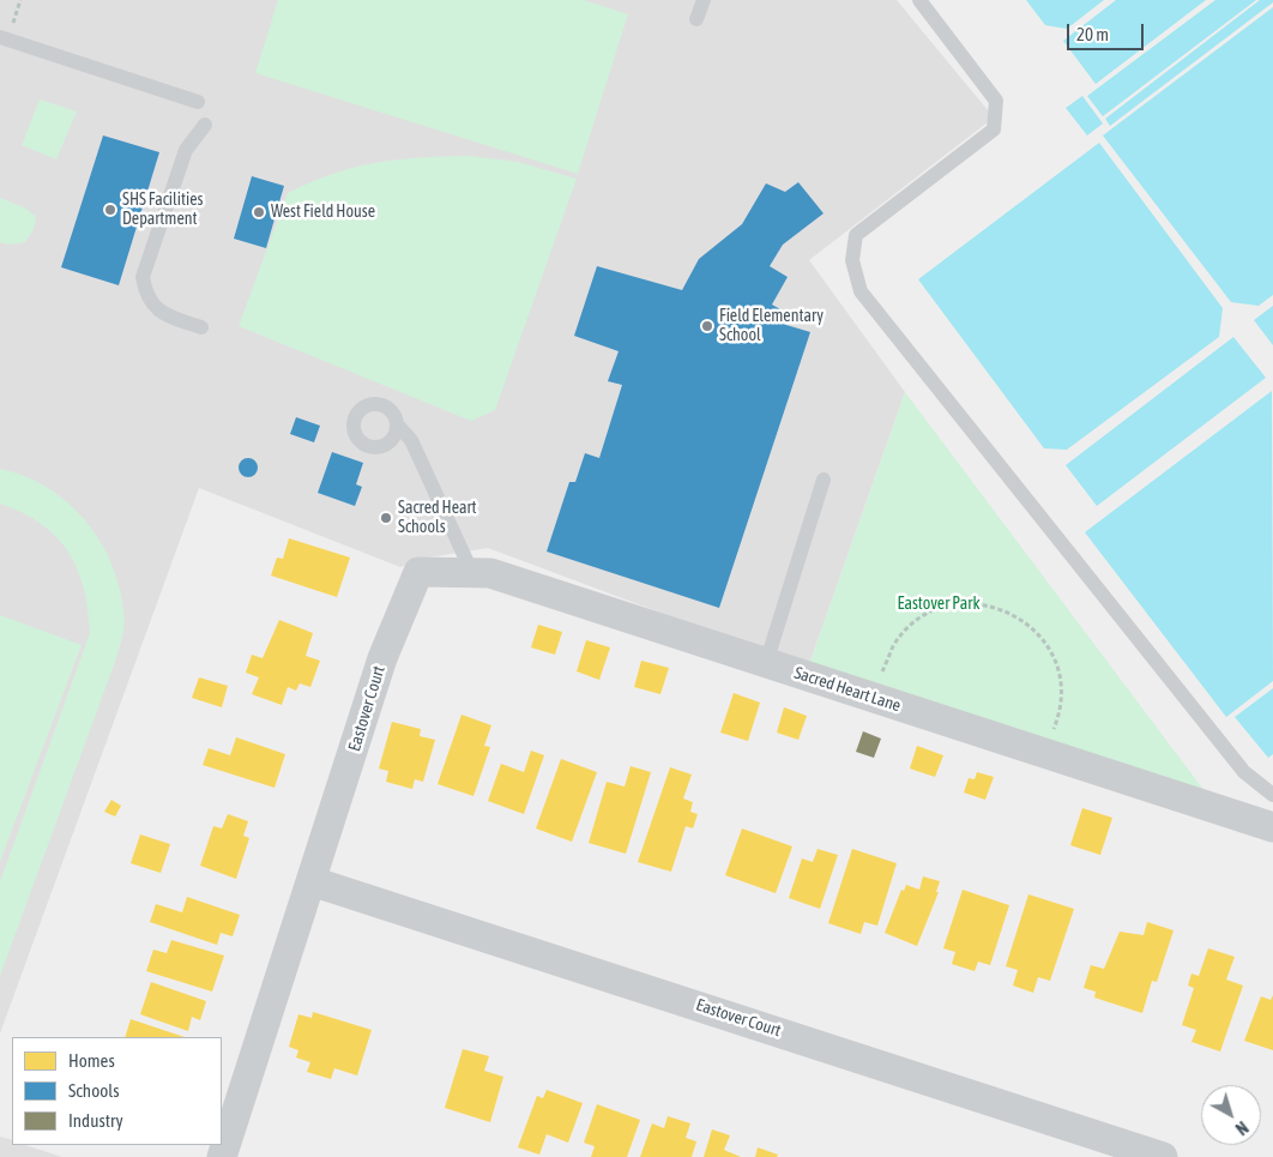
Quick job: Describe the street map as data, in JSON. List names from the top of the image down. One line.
{"streets":{"street":["Sacred Heart Lane","Eastover Court"]},"crossings":[["Sacred Heart Lane","Eastover Court"]],"parks":["Eastover Park"],"places":["SHS Facilities Department","West Field House","Field Elementary School","Sacred Heart Schools"],"legend":["Homes","Schools","Industry"],"scale_bar":"20 m","north":"bottom right"}
